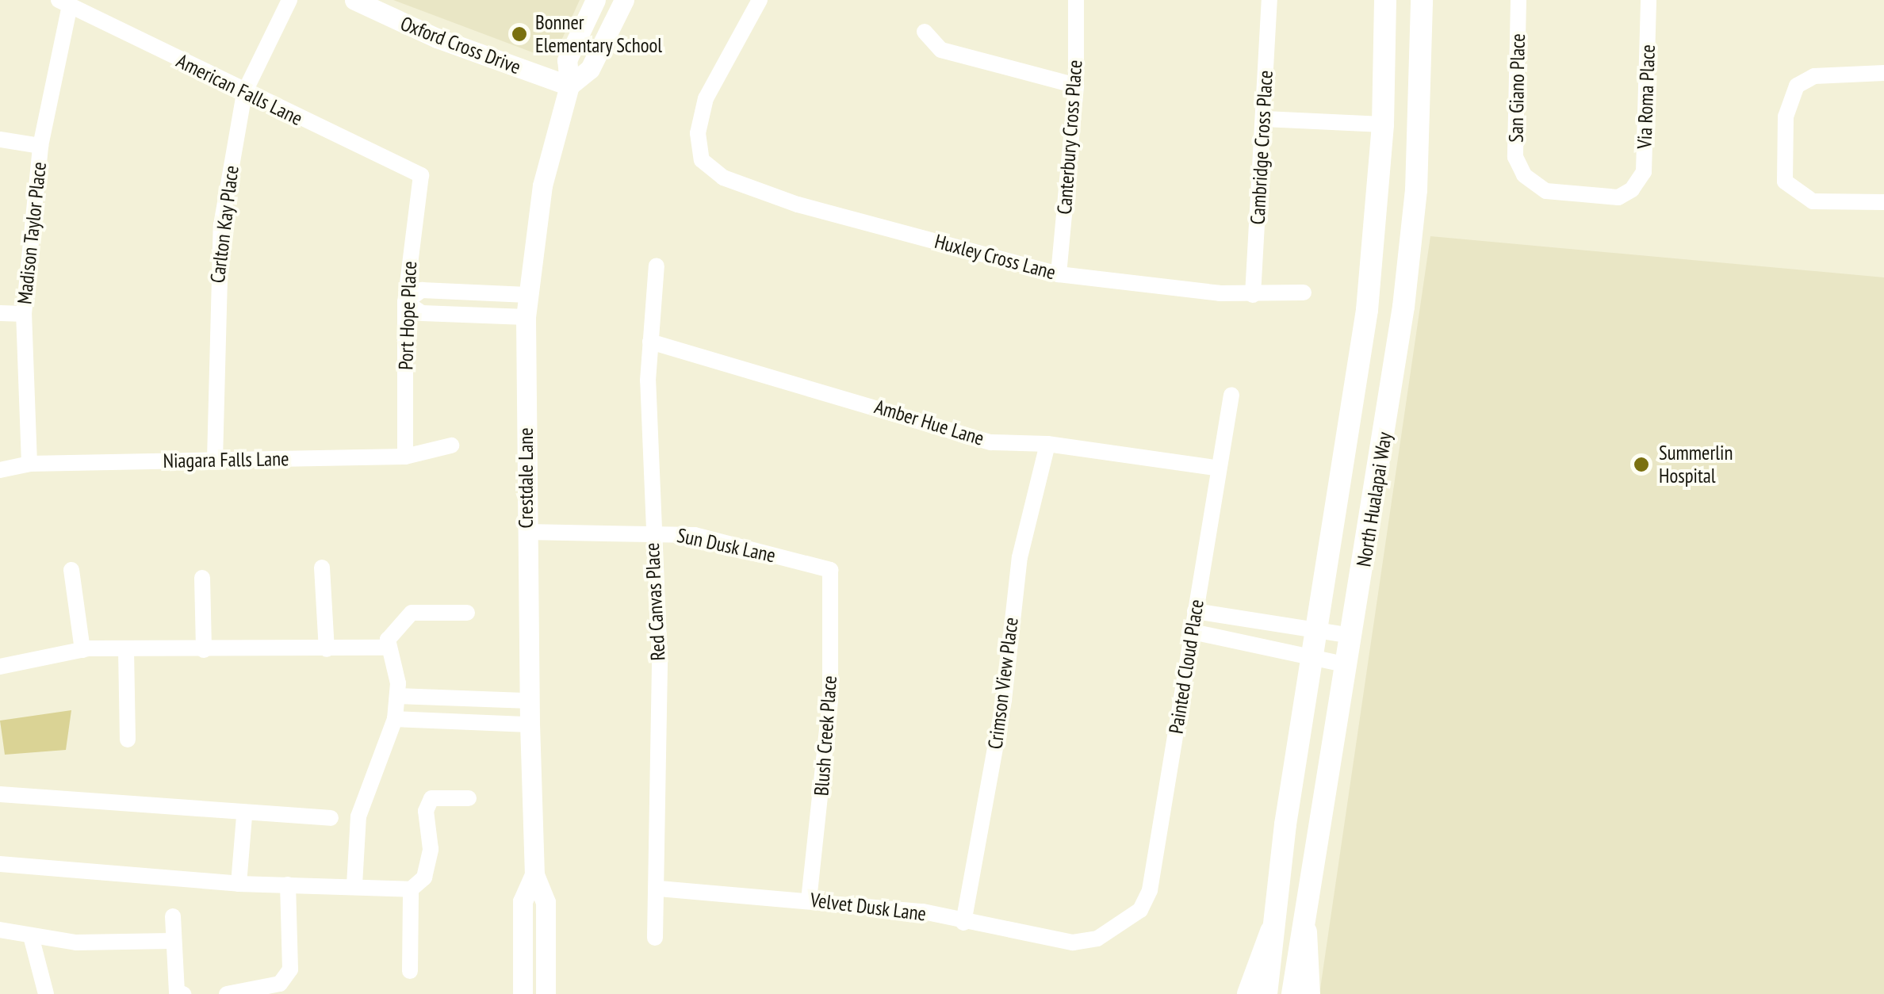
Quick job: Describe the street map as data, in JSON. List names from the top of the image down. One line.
{"streets":{"main road":["North Hualapai Way"],"street":["Oxford Cross Drive","San Giano Place","American Falls Lane","Via Roma Place","Canterbury Cross Place","Cambridge Cross Place","Carlton Kay Place","Madison Taylor Place","Huxley Cross Lane","Port Hope Place","Amber Hue Lane","Niagara Falls Lane","Crestdale Lane","Sun Dusk Lane","Red Canvas Place","Painted Cloud Place","Crimson View Place","Blush Creek Place","Velvet Dusk Lane"]},"crossings":[["Oxford Cross Drive","Crestdale Lane"],["San Giano Place","Via Roma Place"],["American Falls Lane","Carlton Kay Place"],["American Falls Lane","Madison Taylor Place"],["American Falls Lane","Port Hope Place"],["Canterbury Cross Place","Huxley Cross Lane"],["Cambridge Cross Place","Huxley Cross Lane"],["Carlton Kay Place","Niagara Falls Lane"],["Madison Taylor Place","Niagara Falls Lane"],["Port Hope Place","Niagara Falls Lane"],["Amber Hue Lane","Red Canvas Place"],["Amber Hue Lane","Painted Cloud Place"],["Amber Hue Lane","Crimson View Place"],["Crestdale Lane","Sun Dusk Lane"],["Sun Dusk Lane","Red Canvas Place"],["Sun Dusk Lane","Blush Creek Place"],["Red Canvas Place","Velvet Dusk Lane"],["Painted Cloud Place","Velvet Dusk Lane"],["Crimson View Place","Velvet Dusk Lane"],["Blush Creek Place","Velvet Dusk Lane"]],"places":["Bonner Elementary School","Summerlin Hospital"]}
